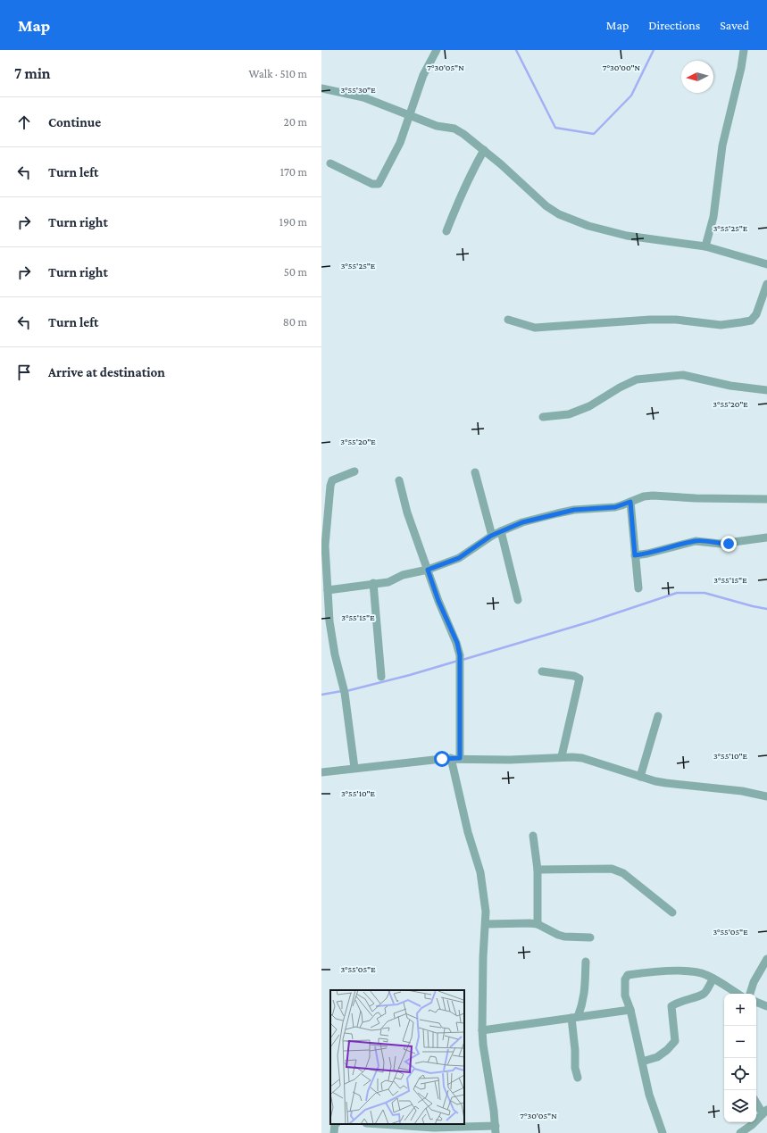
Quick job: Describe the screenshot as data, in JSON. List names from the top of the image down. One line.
{"north":"left","page":{"header":"Map","nav":["Map","Directions","Saved"],"heading":["7 min","Walk · 510 m"],"list":[["Continue","20 m"],["Turn left","170 m"],["Turn right","190 m"],["Turn right","50 m"],["Turn left","80 m"],"Arrive at destination"],"map_buttons":["+","−"]},"coordinates":["7°30'05\"N","7°30'00\"N","3°55'30\"E","3°55'25\"E","3°55'20\"E","3°55'15\"E","3°55'10\"E","3°55'05\"E"]}
